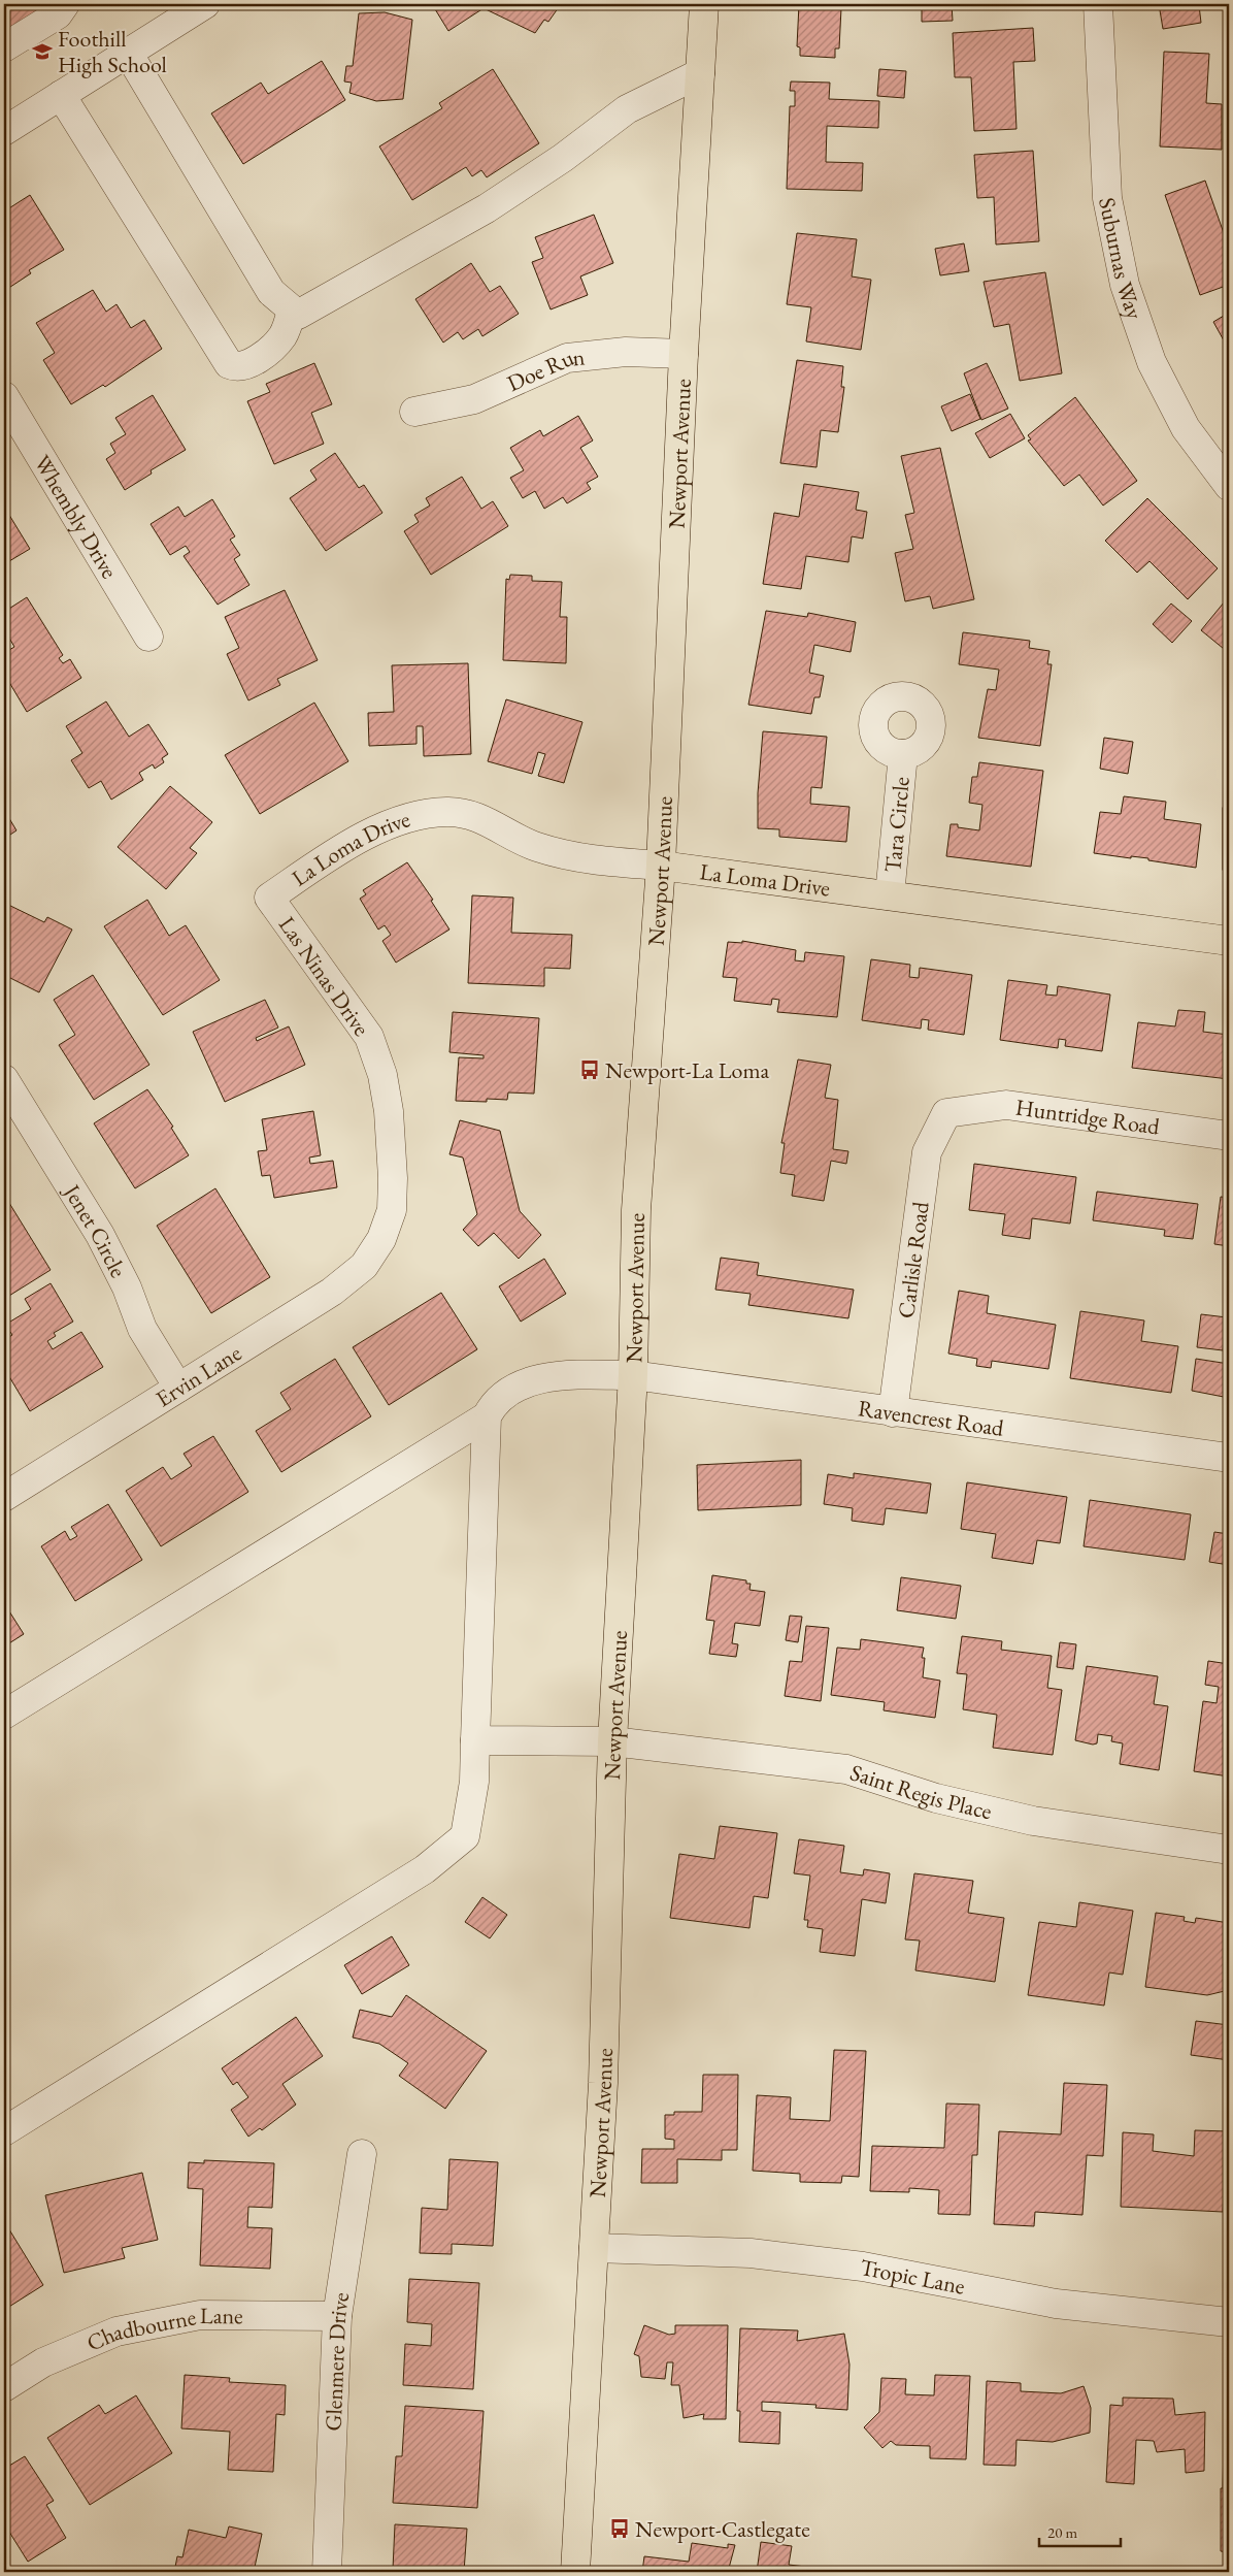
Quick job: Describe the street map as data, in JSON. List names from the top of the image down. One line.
{"streets":{"main road":["Newport Avenue","La Loma Drive"],"street":["Suburnas Way","Doe Run","Whembly Drive","Tara Circle","Las Ninas Drive","Huntridge Road","Jenet Circle","Carlisle Road","Ervin Lane","Ravencrest Road","Saint Regis Place","Tropic Lane","Chadbourne Lane","Glenmere Drive"]},"crossings":[["Doe Run","Newport Avenue"],["Newport Avenue","La Loma Drive"],["Newport Avenue","Ravencrest Road"],["Newport Avenue","Saint Regis Place"],["Newport Avenue","Tropic Lane"],["Tara Circle","La Loma Drive"],["La Loma Drive","Las Ninas Drive"],["Las Ninas Drive","Ervin Lane"],["Huntridge Road","Carlisle Road"],["Jenet Circle","Ervin Lane"],["Carlisle Road","Ravencrest Road"],["Chadbourne Lane","Glenmere Drive"]],"places":{"school or university":["Foothill High School"],"bus stop":["Newport-La Loma","Newport-Castlegate"]},"scale_bar":"20 m"}
